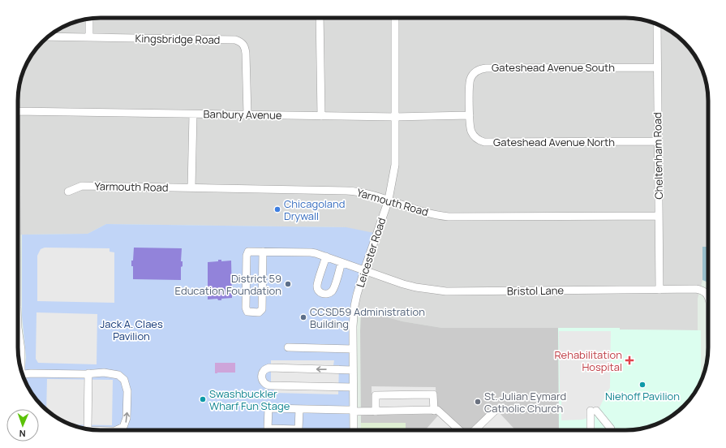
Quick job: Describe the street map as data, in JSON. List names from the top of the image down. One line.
{"streets":{"street":["Kingsbridge Road","Gateshead Avenue South","Banbury Avenue","Gateshead Avenue North","Cheltenham Road","Yarmouth Road","Leicester Road","Bristol Lane"]},"crossings":[["Kingsbridge Road","Banbury Avenue"],["Gateshead Avenue South","Banbury Avenue"],["Gateshead Avenue South","Gateshead Avenue North"],["Gateshead Avenue South","Cheltenham Road"],["Banbury Avenue","Gateshead Avenue North"],["Banbury Avenue","Leicester Road"],["Gateshead Avenue North","Cheltenham Road"],["Cheltenham Road","Yarmouth Road"],["Cheltenham Road","Bristol Lane"],["Yarmouth Road","Leicester Road"],["Leicester Road","Bristol Lane"]],"parks":["Jack A. Claes Pavilion"],"places":{"other":["Chicagoland Drywall","District 59 Education Foundation","CCSD59 Administration Building","Niehoff Pavilion","Swashbuckler Wharf Fun Stage","St. Julian Eymard Catholic Church"],"health":["Rehabilitation Hospital"]},"north":"bottom"}
